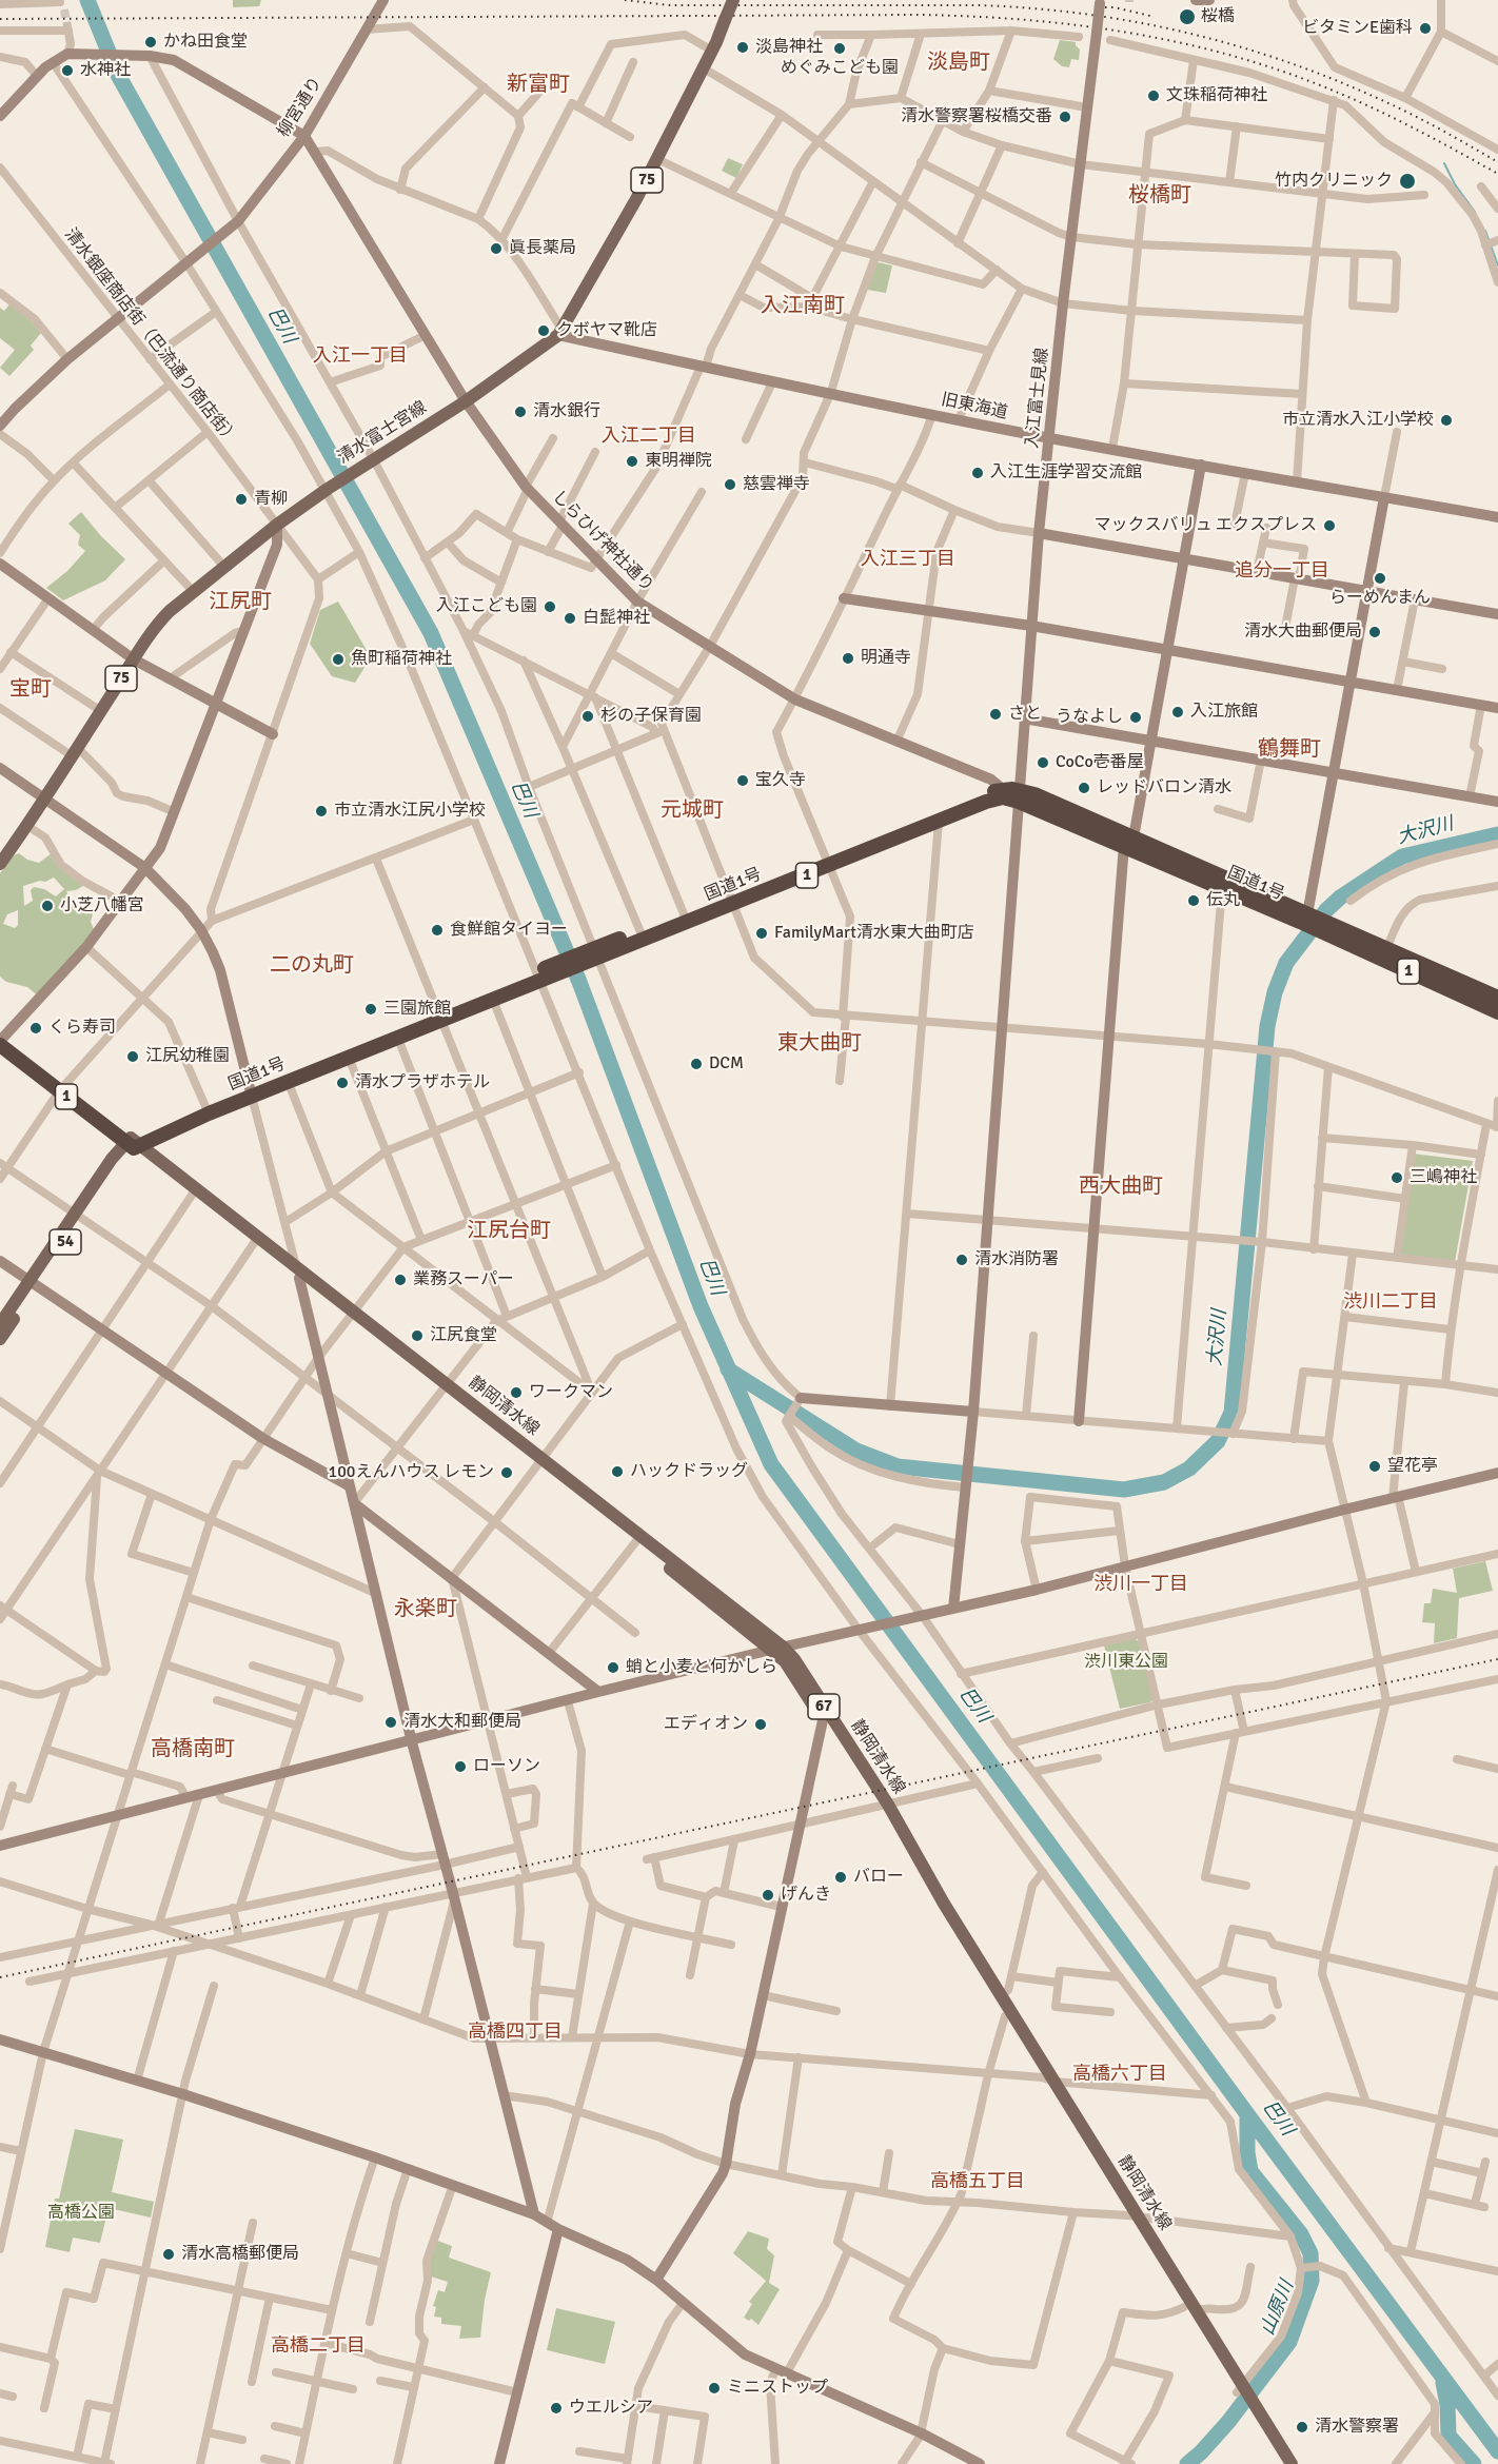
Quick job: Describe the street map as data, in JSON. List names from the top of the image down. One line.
{"streets":{"highway":["1","国道1号"],"main road":["75","清水富士宮線","54","静岡清水線","67"],"street":["柳宮通り","清水銀座商店街（巴流通り商店街）","入江富士見線","旧東海道","しらひげ神社通り"]},"crossings":[["柳宮通り","清水銀座商店街（巴流通り商店街）"],["柳宮通り","しらひげ神社通り"],["清水銀座商店街（巴流通り商店街）","清水富士宮線"],["入江富士見線","旧東海道"],["入江富士見線","国道1号"],["旧東海道","清水富士宮線"],["清水富士宮線","しらひげ神社通り"],["しらひげ神社通り","国道1号"],["1","国道1号"],["1","54"],["1","静岡清水線"],["国道1号","54"],["国道1号","静岡清水線"],["54","静岡清水線"]],"districts":["淡島町","新富町","桜橋町","入江南町","入江一丁目","入江二丁目","入江三丁目","追分一丁目","江尻町","宝町","鶴舞町","元城町","二の丸町","東大曲町","西大曲町","江尻台町","渋川二丁目","渋川一丁目","永楽町","高橋南町","高橋四丁目","高橋六丁目","高橋五丁目","高橋二丁目"],"water":["巴川","大沢川","山原川"],"parks":["渋川東公園","高橋公園"],"places":["桜橋","ビタミンE歯科","かね田食堂","淡島神社","めぐみこども園","水神社","文珠稲荷神社","清水警察署桜橋交番","竹内クリニック","眞長薬局","クボヤマ靴店","清水銀行","市立清水入江小学校","東明禅院","入江生涯学習交流館","慈雲禅寺","青柳","マックスバリュ エクスプレス","らーめんまん","入江こども園","白髭神社","清水大曲郵便局","明通寺","魚町稲荷神社","入江旅館","さと","杉の子保育園","うなよし","CoCo壱番屋","宝久寺","レッドバロン清水","市立清水江尻小学校","伝丸","小芝八幡宮","食鮮館タイヨー","FamilyMart清水東大曲町店","三園旅館","くら寿司","江尻幼稚園","DCM","清水プラザホテル","三嶋神社","清水消防署","業務スーパー","江尻食堂","ワークマン","望花亭","ハックドラッグ","100えんハウス レモン","蛸と小麦と何かしら","清水大和郵便局","エディオン","ローソン","バロー","げんき","清水高橋郵便局","ミニストップ","ウエルシア","清水警察署"]}
